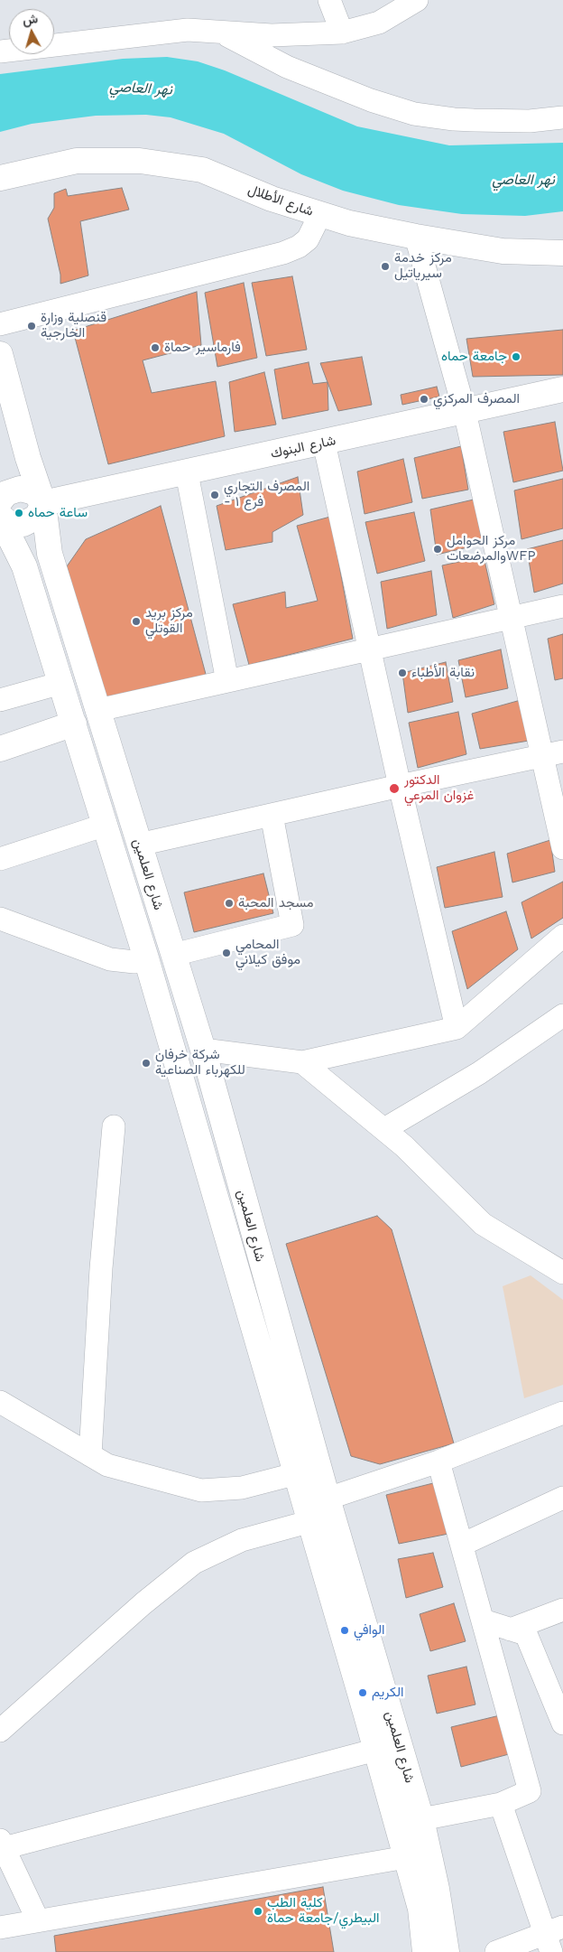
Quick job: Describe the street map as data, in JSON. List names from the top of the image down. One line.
{"streets":{"main road":["شارع الأطلال","شارع البنوك","شارع العلمين"]},"crossings":[["شارع البنوك","شارع العلمين"]],"water":["نهر العاصي"],"places":["مركز خدمة سيرياتيل","قنصلية وزارة الخارجية","فارماسير حماة","جامعة حماه","المصرف المركزي","المصرف التجاري - فرع ١","ساعة حماه","مركز الحوامل والمرضعاتWFP","مركز بريد القوتلي","نقابة الأطباء","الدكتور غزوان المرعي","مسجد المحبة","المحامي موفق كيلاني","شركة خرفان للكهرباء الصناعية","الوافي","الكريم","كلية الطب البيطري/جامعة حماة"],"north":"top"}
